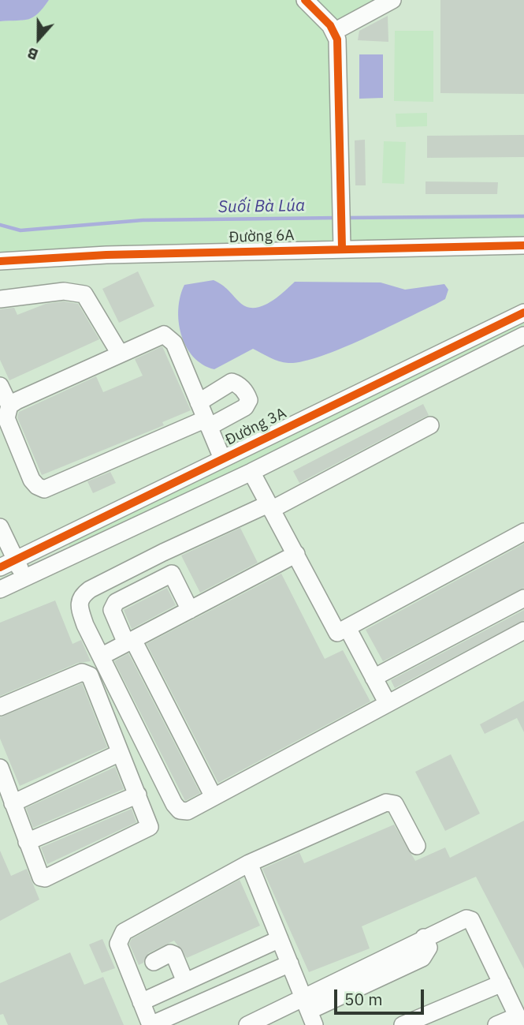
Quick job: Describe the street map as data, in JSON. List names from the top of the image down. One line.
{"streets":{"street":["Đường 6A","Đường 3A"]},"water":["Suối Bà Lúa"],"scale_bar":"50 m","north":"bottom"}
